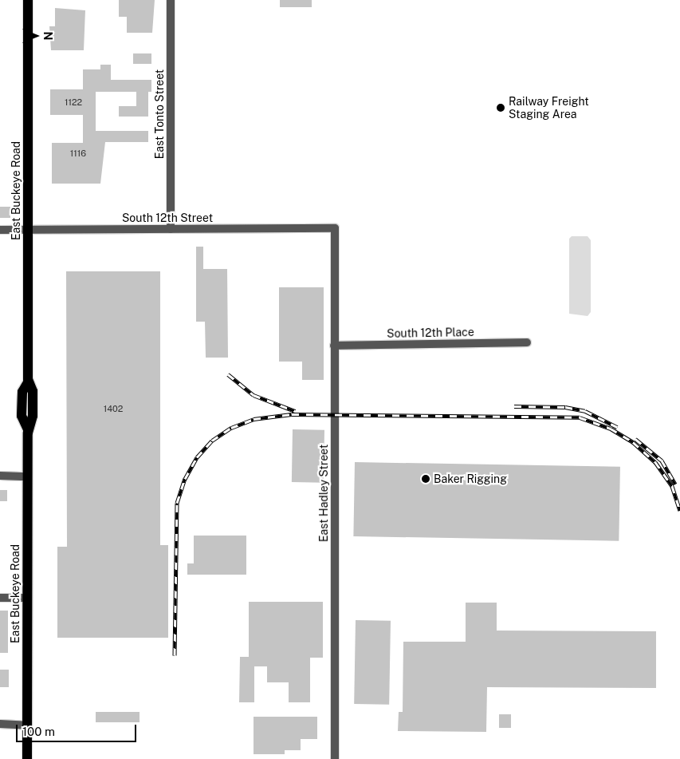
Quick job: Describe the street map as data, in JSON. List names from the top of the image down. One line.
{"streets":{"main road":["East Buckeye Road"],"street":["East Tonto Street","South 12th Street","South 12th Place","East Hadley Street"]},"crossings":[["East Tonto Street","South 12th Street"],["East Buckeye Road","South 12th Street"],["South 12th Street","East Hadley Street"],["South 12th Place","East Hadley Street"]],"places":["Railway Freight Staging Area","Baker Rigging"],"house_numbers":["1122","1116","1402"],"scale_bar":"100 m","north":"right"}
